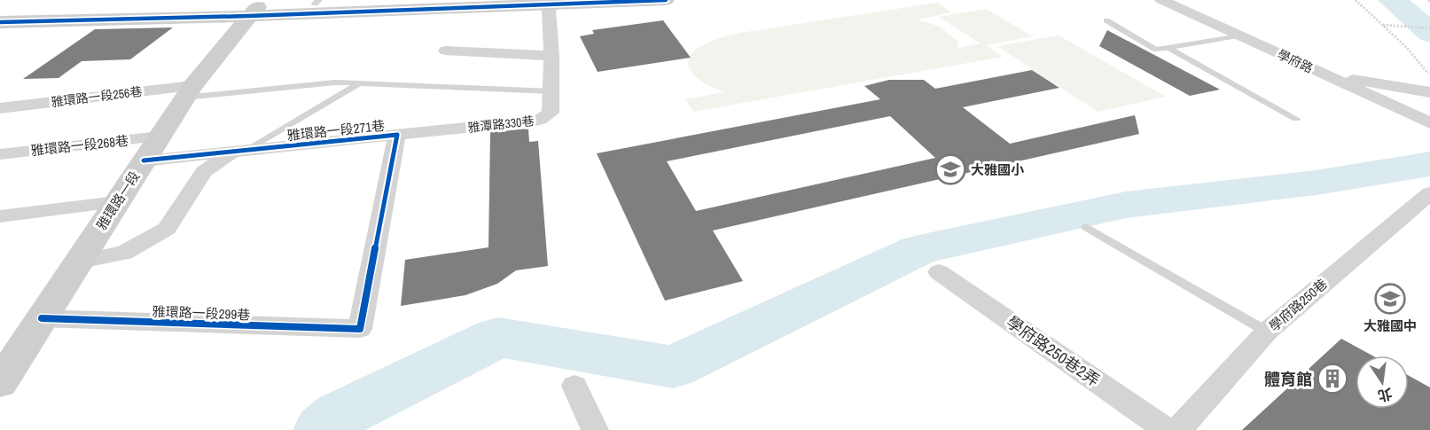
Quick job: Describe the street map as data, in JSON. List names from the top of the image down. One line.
{"streets":{"street":["學府路","雅環路一段256巷","雅潭路330巷","雅環路一段271巷","雅環路一段268巷","雅環路一段","學府路250巷","雅環路一段299巷","學府路250巷2弄"]},"crossings":[["雅環路一段256巷","雅環路一段"],["雅潭路330巷","雅環路一段271巷"],["雅環路一段271巷","雅環路一段"],["雅環路一段271巷","雅環路一段299巷"],["雅環路一段268巷","雅環路一段"],["雅環路一段","雅環路一段299巷"]],"places":{"school or university":["大雅國小","大雅國中"],"building":["體育館"]},"north":"bottom"}
